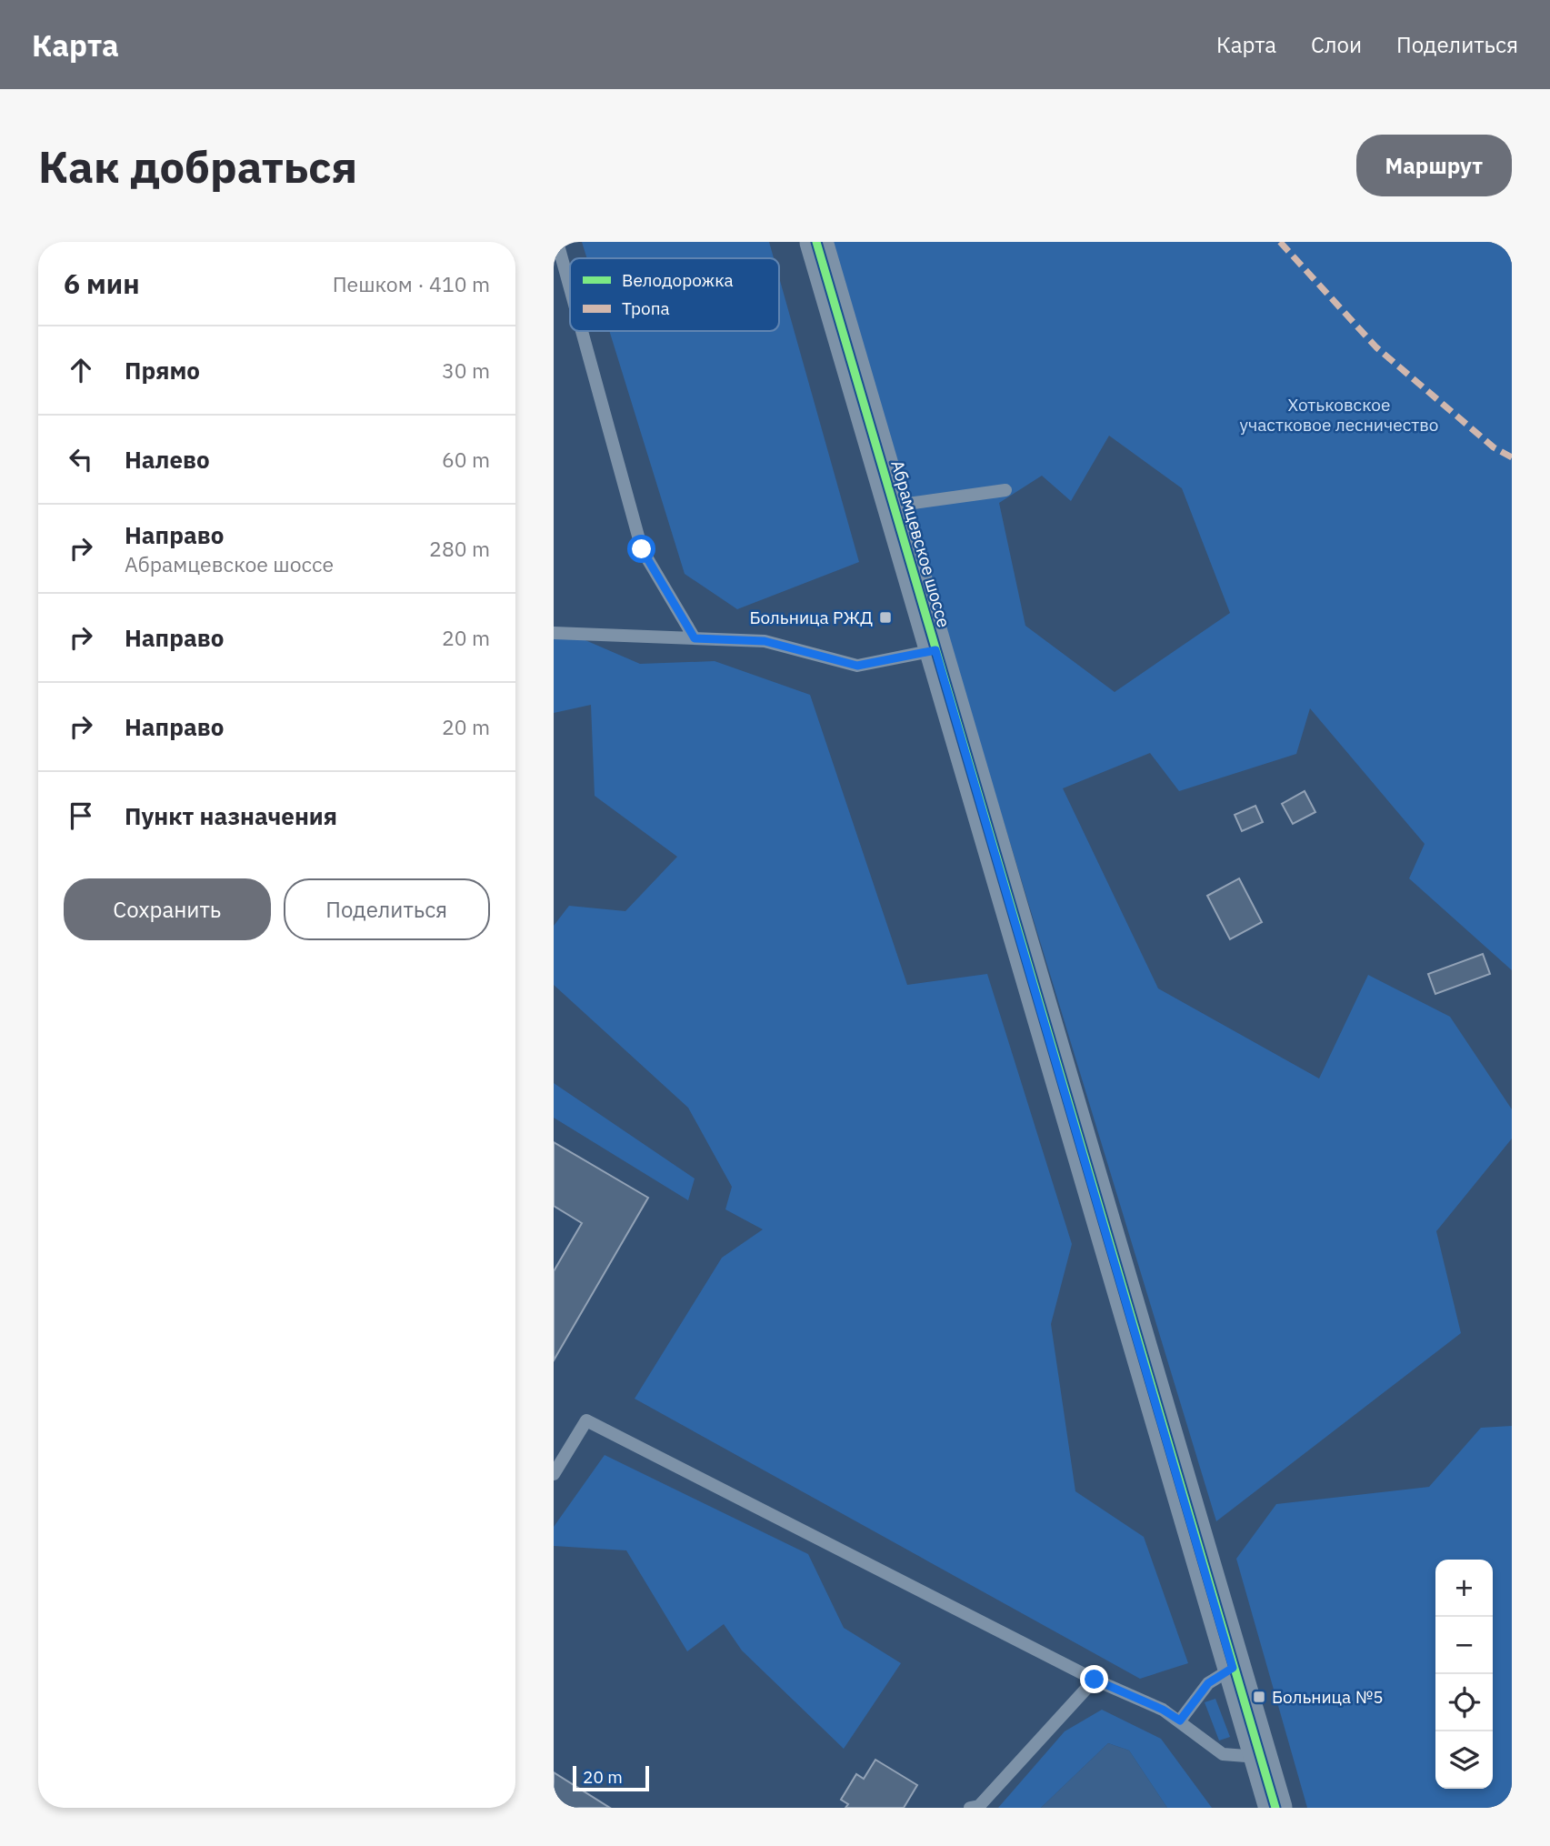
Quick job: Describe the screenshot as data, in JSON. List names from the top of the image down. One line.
{"streets":{"street":["Абрамцевское шоссе"]},"parks":["Хотьковское участковое лесничество"],"places":{"transit":["Больница РЖД","Больница №5"]},"legend":["Велодорожка","Тропа"],"scale_bar":"20 m","page":{"header":"Карта","nav":["Карта","Слои","Поделиться"],"buttons":["Маршрут",["Сохранить","Поделиться"]],"title":"Как добраться","heading":["6 мин","Пешком · 410 m"],"list":[["Прямо","30 m"],["Налево","60 m"],["Направо","Абрамцевское шоссе","280 m"],["Направо","20 m"],["Направо","20 m"],"Пункт назначения"],"map_buttons":["+","−"],"scale":"20 m"}}
